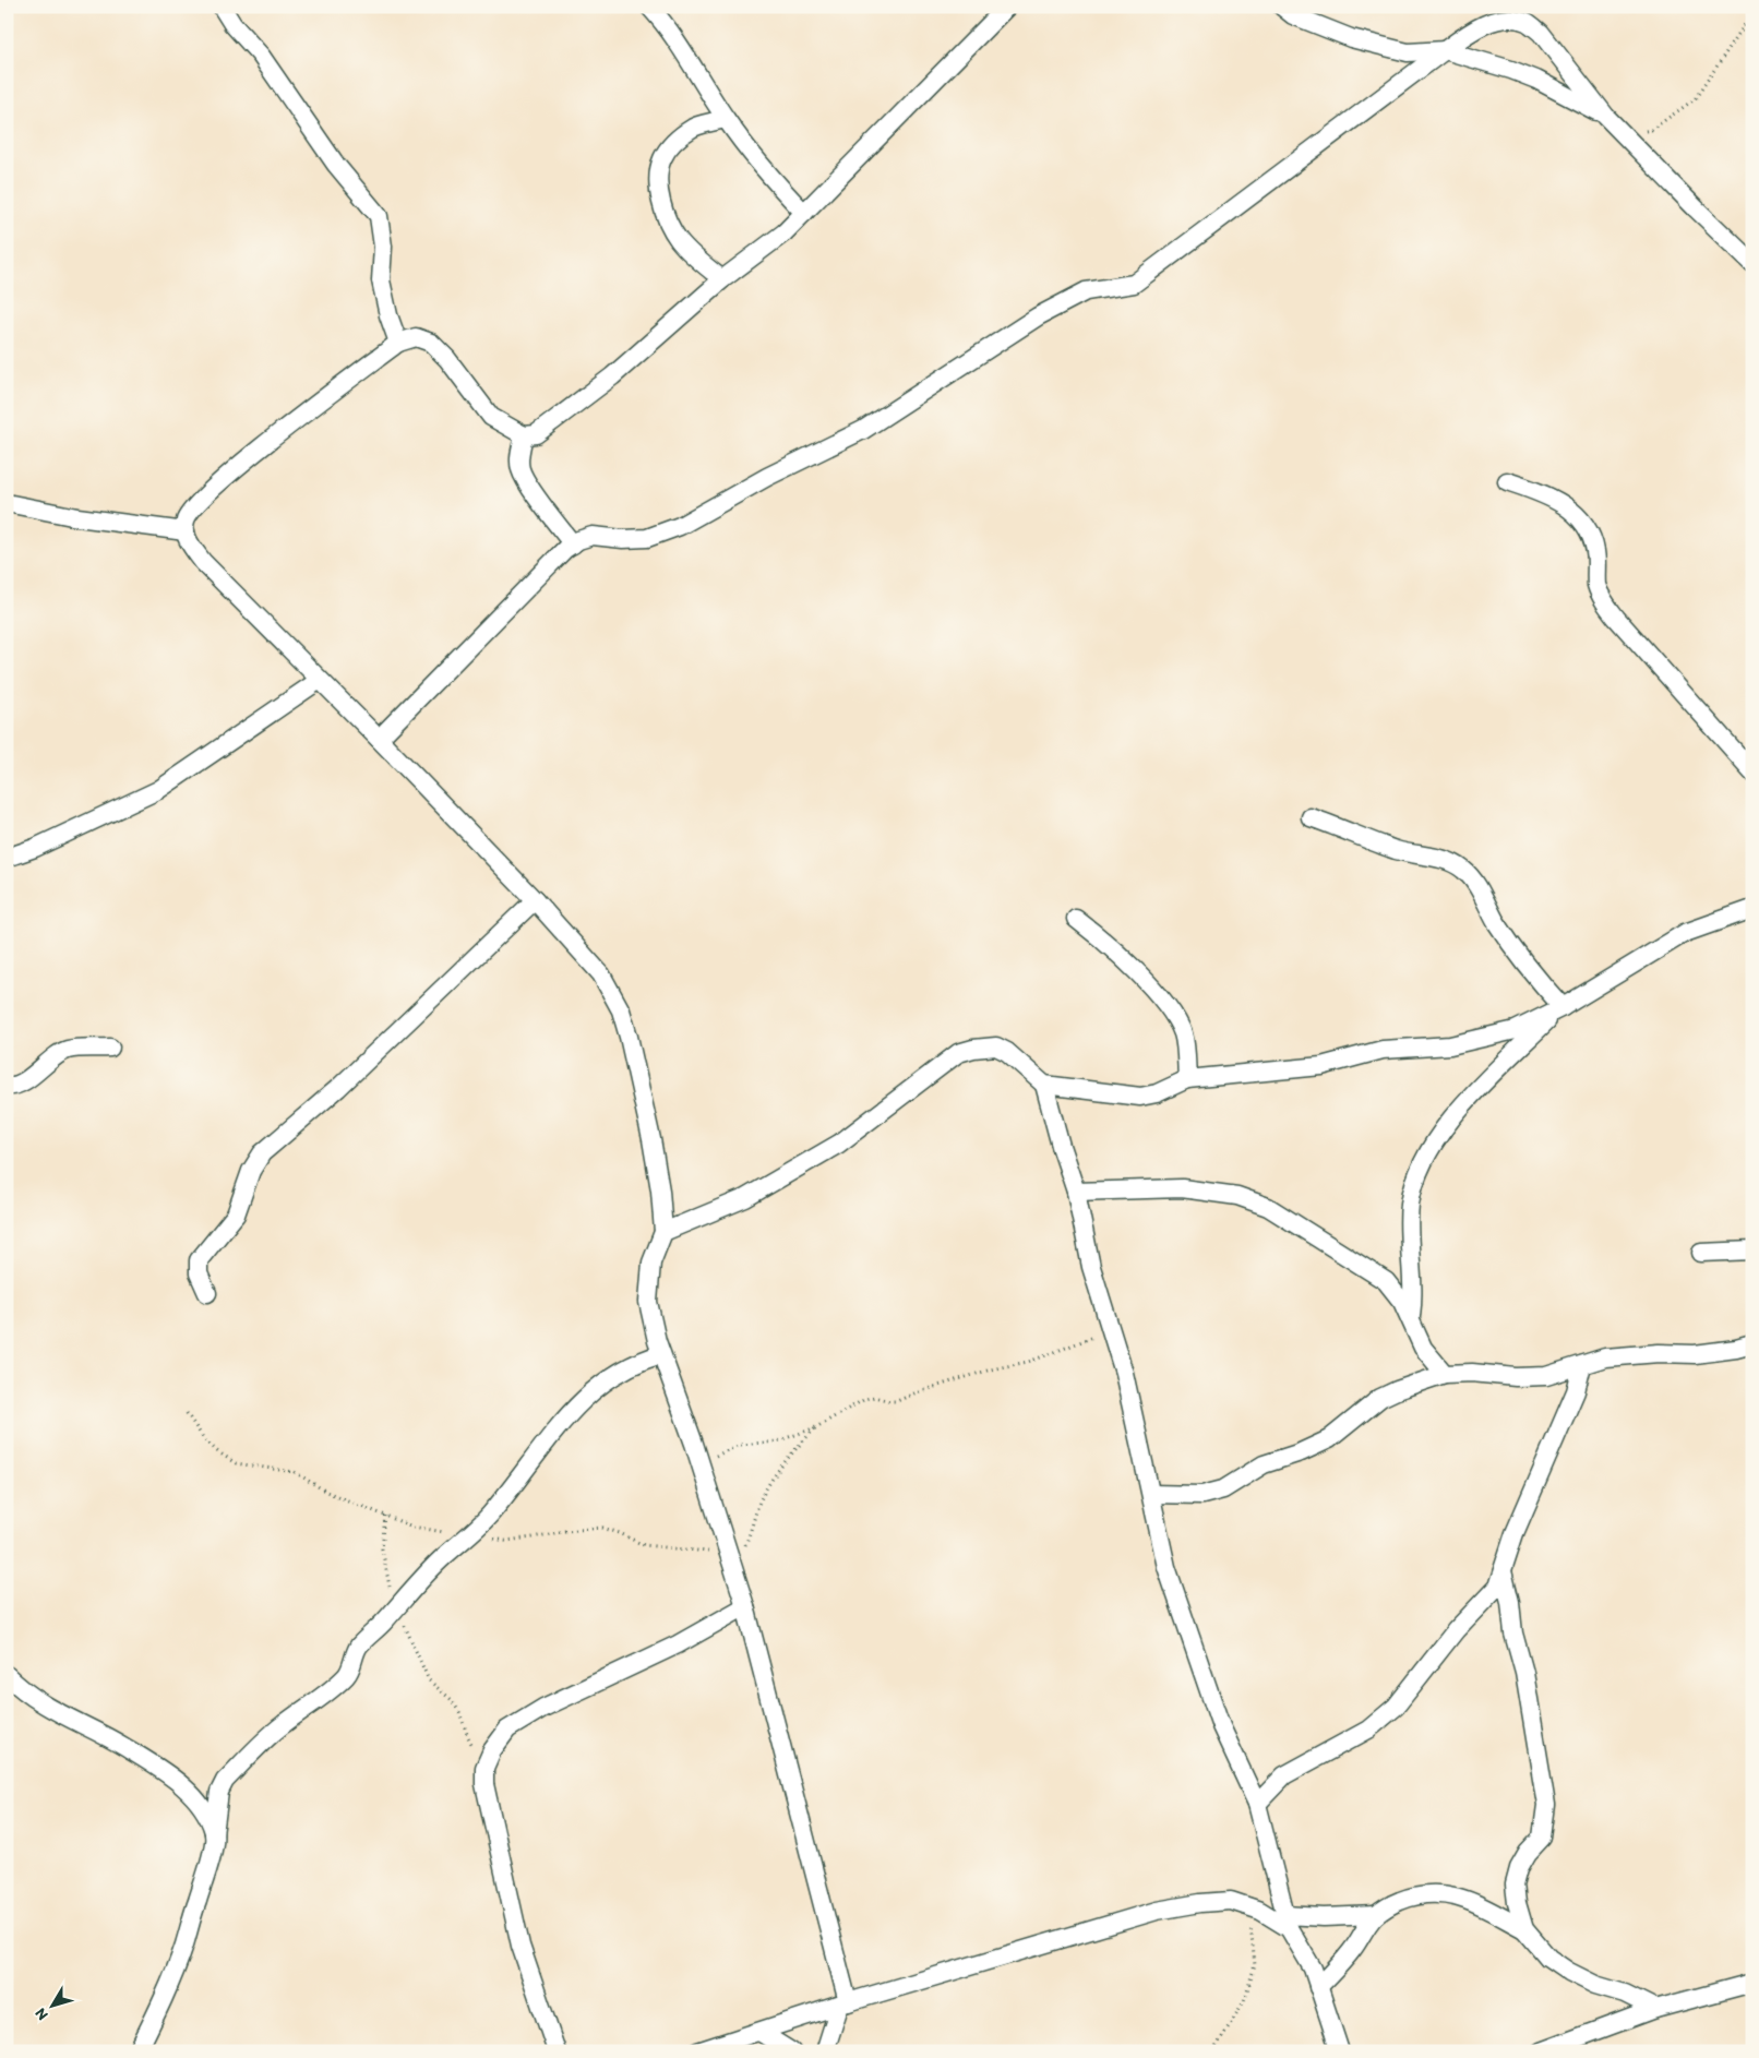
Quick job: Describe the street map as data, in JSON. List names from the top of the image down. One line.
{"north":"bottom left"}
